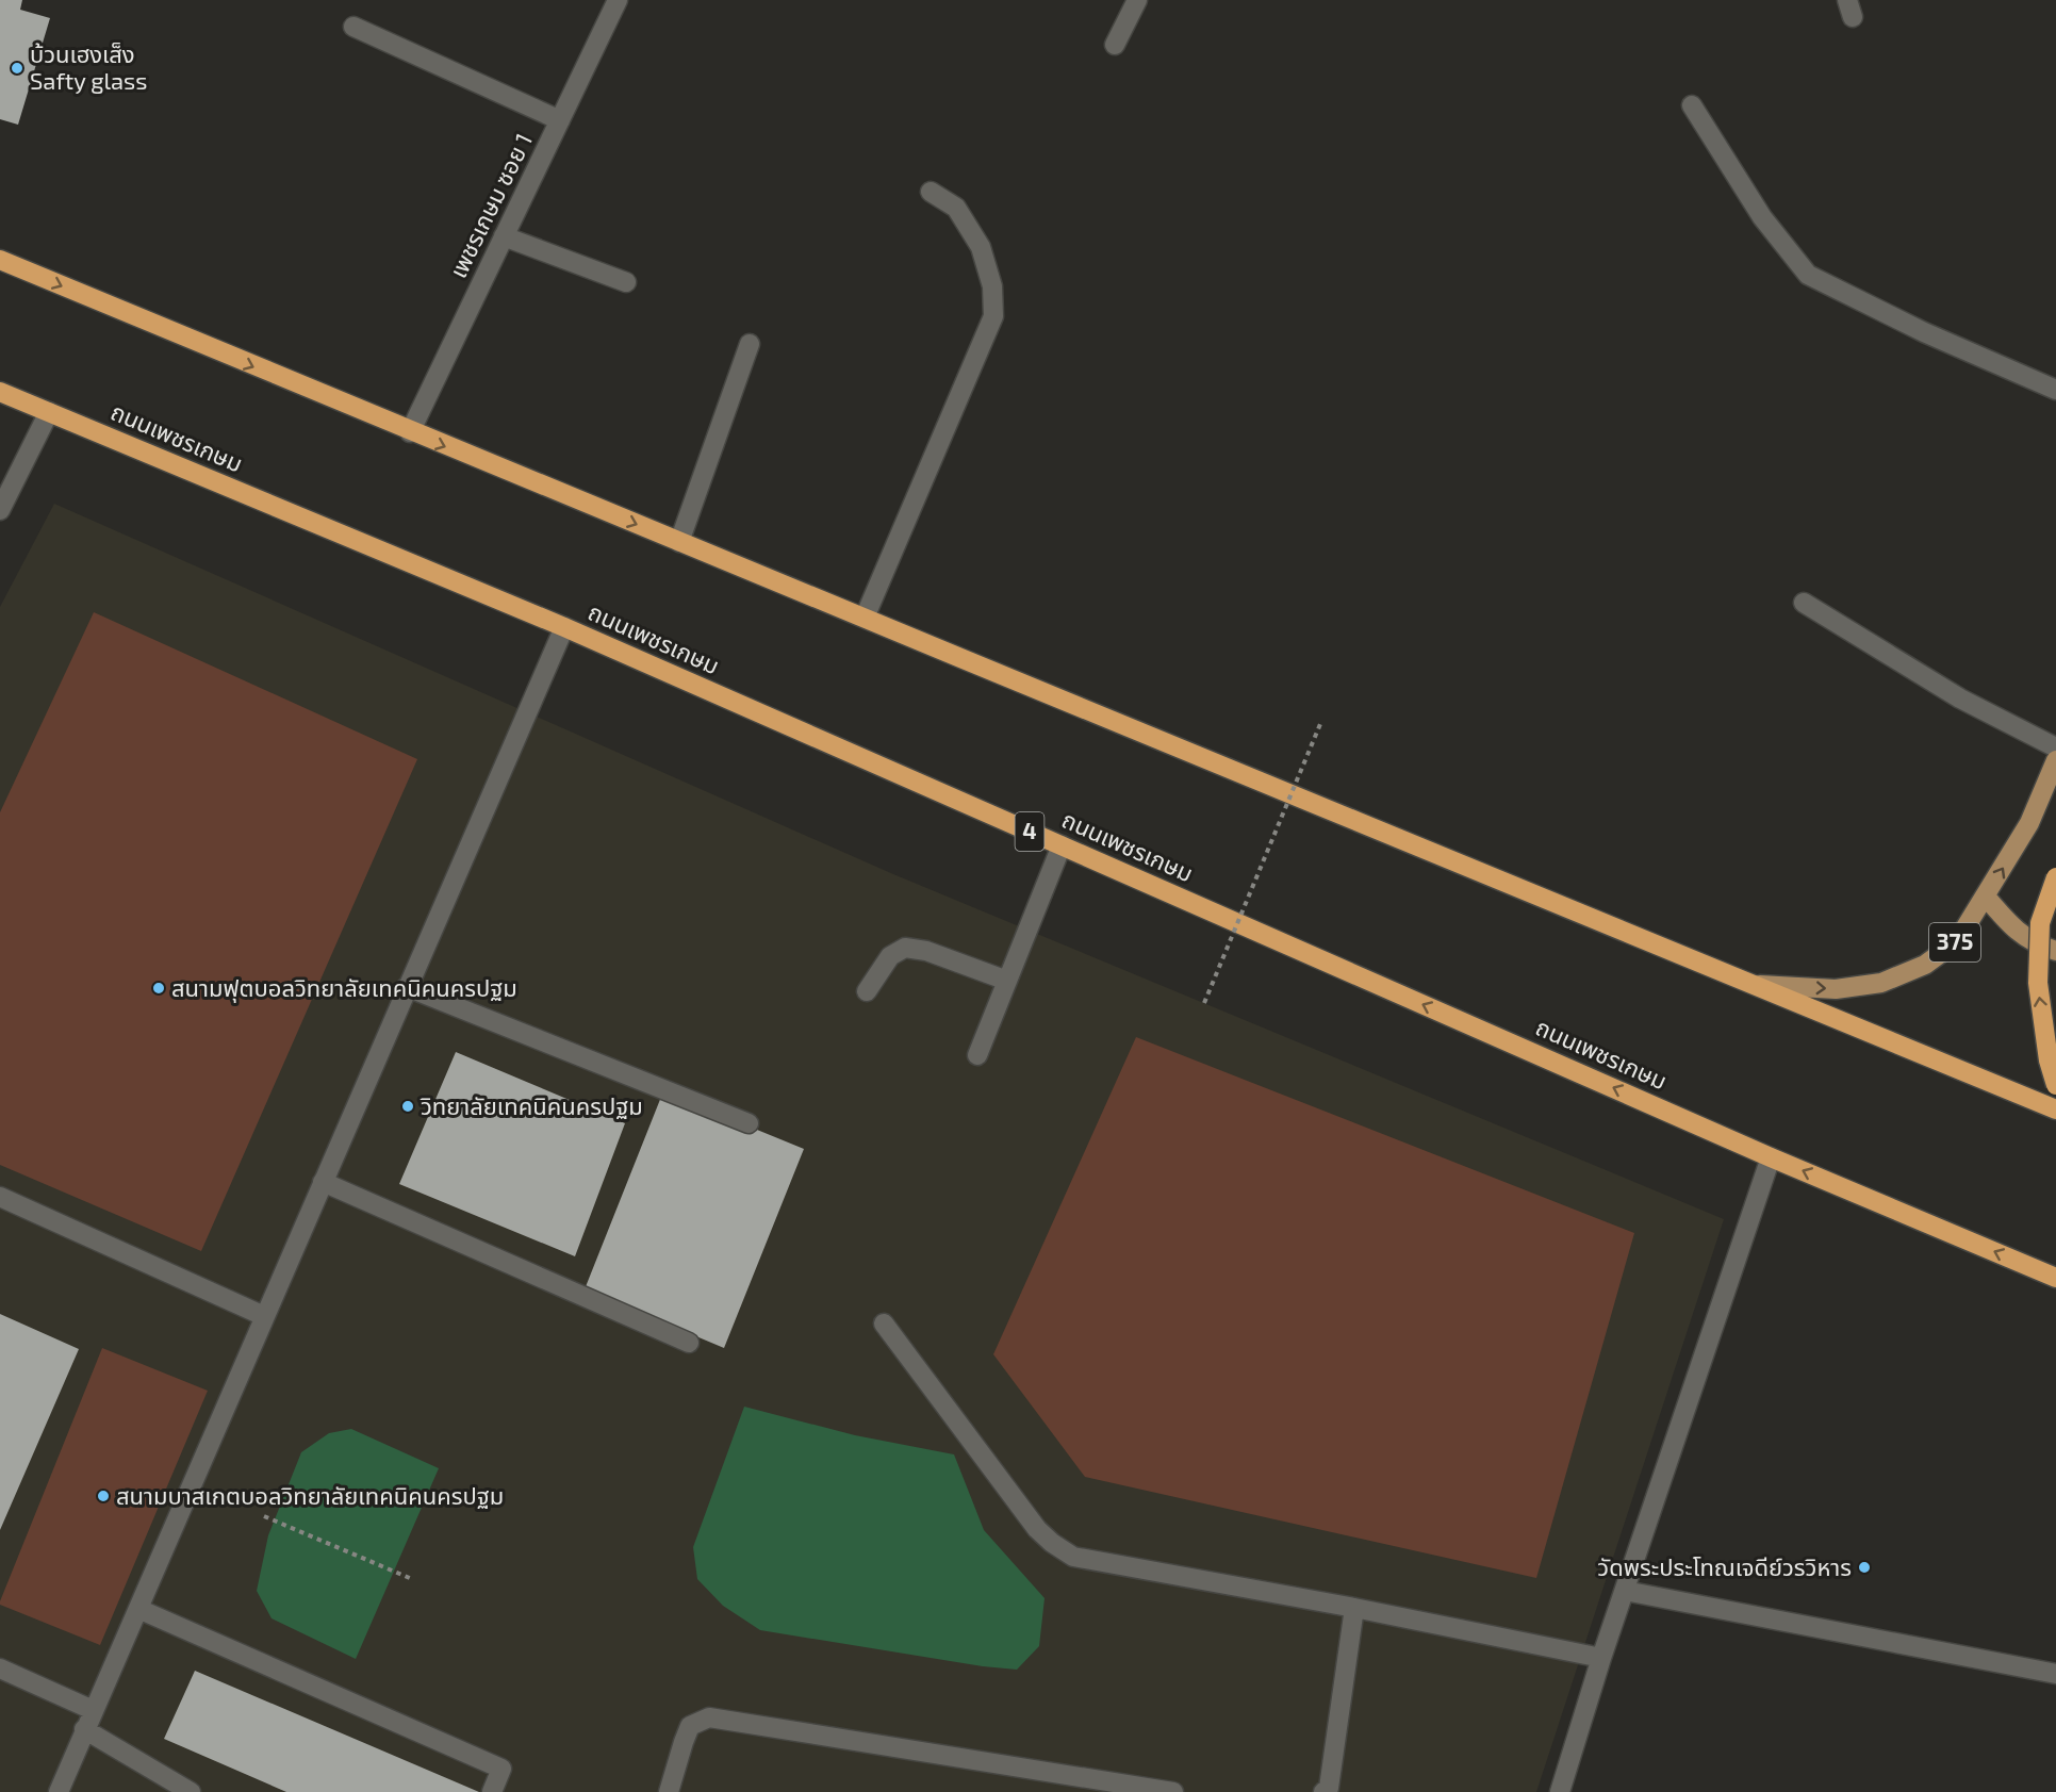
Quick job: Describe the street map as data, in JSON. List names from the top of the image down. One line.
{"streets":{"highway":["ถนนเพชรเกษม","4"],"main road":["375"],"street":["เพชรเกษม ซอย 1"]},"places":["บ้วนเฮงเส็ง Safty glass","สนามฟุตบอลวิทยาลัยเทคนิคนครปฐม","วิทยาลัยเทคนิคนครปฐม","สนามบาสเกตบอลวิทยาลัยเทคนิคนครปฐม","วัดพระประโทณเจดีย์วรวิหาร"]}
